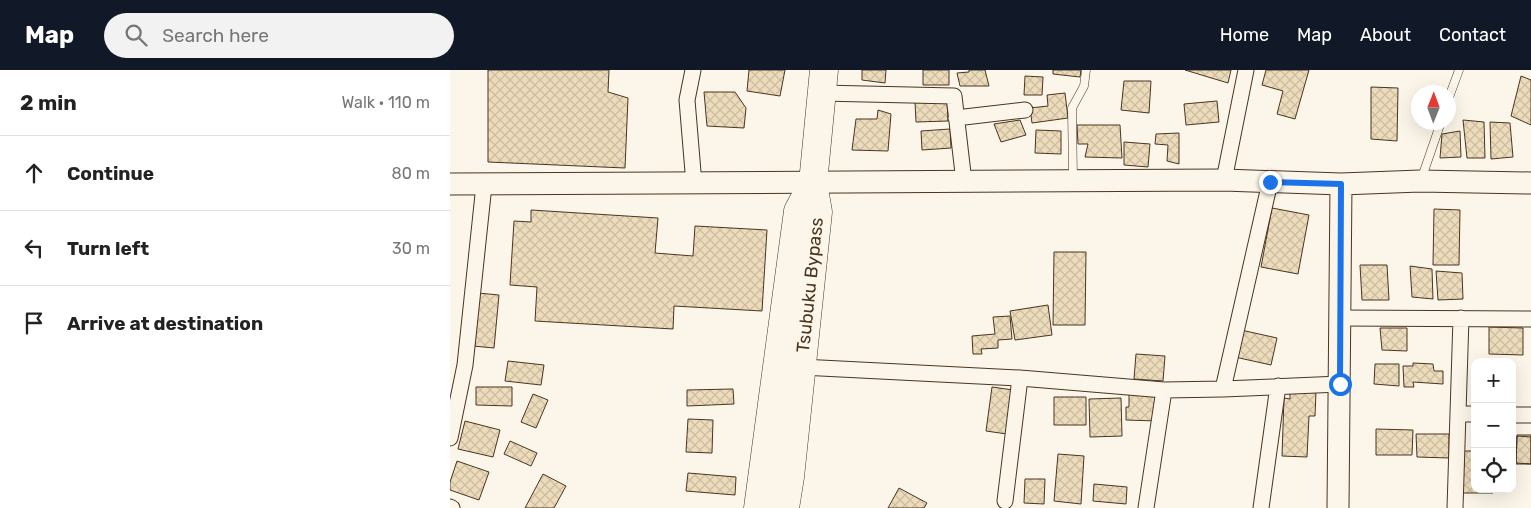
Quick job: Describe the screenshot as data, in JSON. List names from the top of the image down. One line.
{"streets":{"highway":["Tsubuku Bypass"]},"north":"top","page":{"header":"Map","search":"Search here","nav":["Home","Map","About","Contact"],"heading":["2 min","Walk · 110 m"],"list":[["Continue","80 m"],["Turn left","30 m"],"Arrive at destination"],"map_buttons":["+","−"]}}
